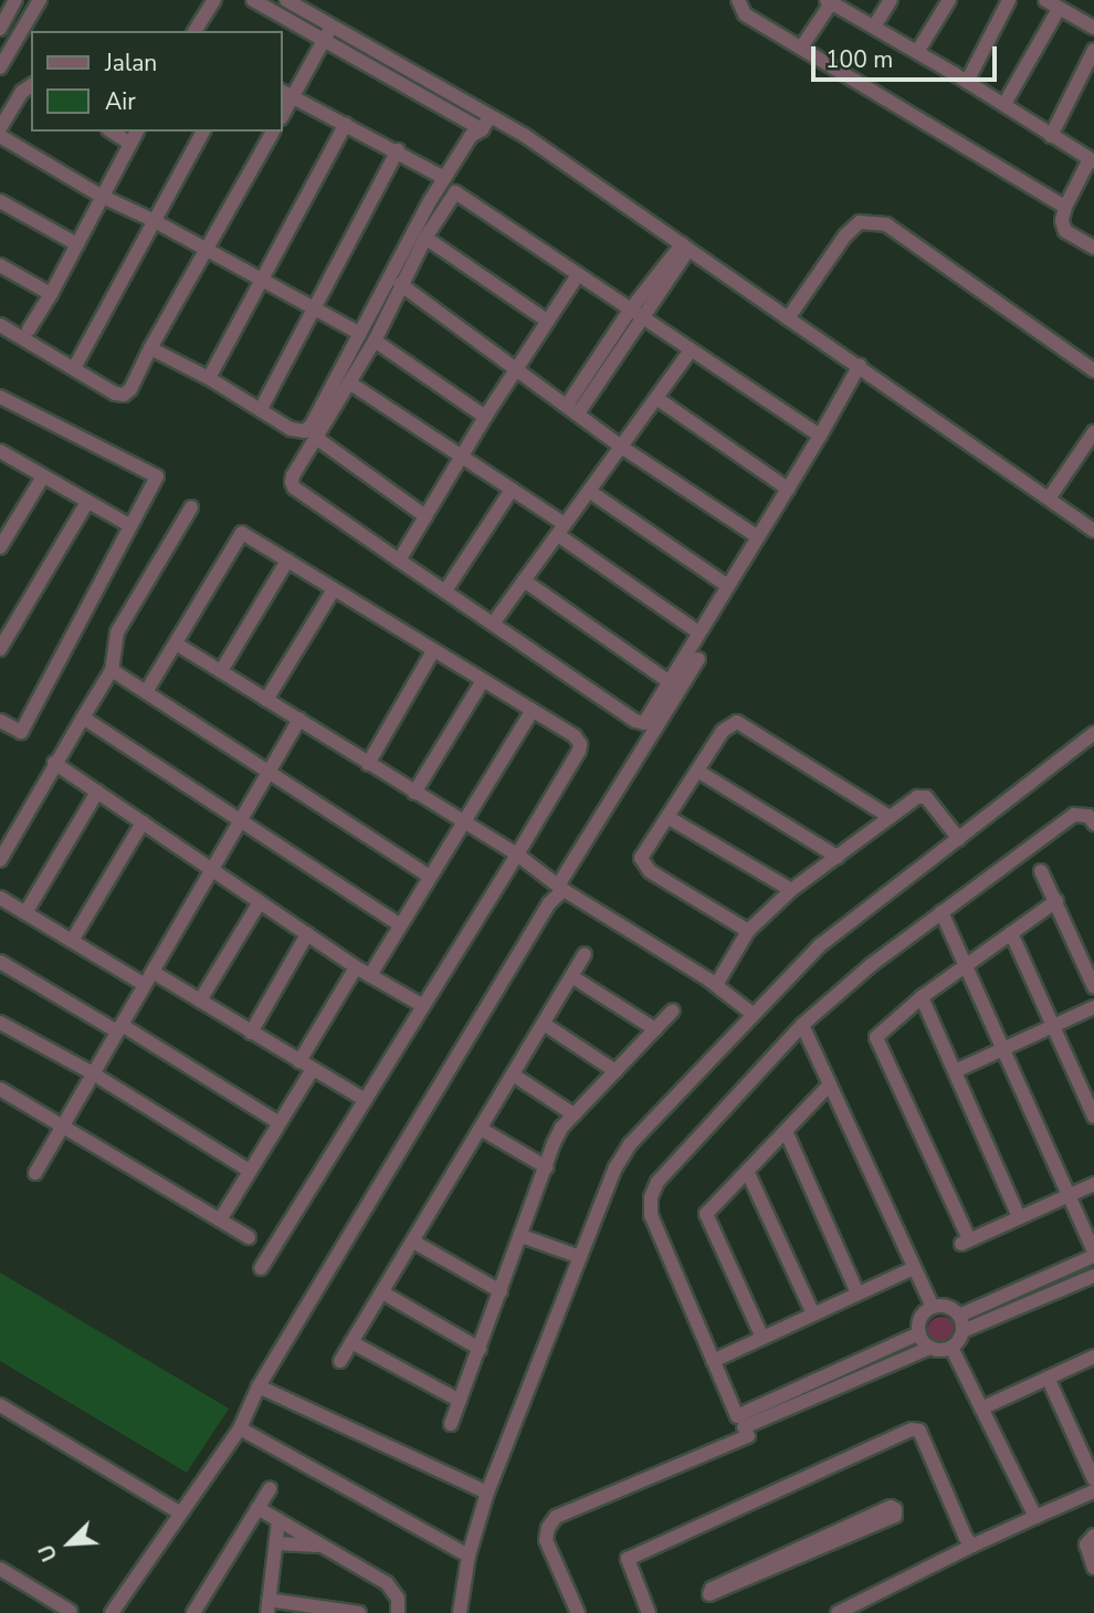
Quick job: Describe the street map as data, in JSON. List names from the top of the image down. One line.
{"legend":["Jalan","Air"],"scale_bar":"100 m","north":"bottom left"}
